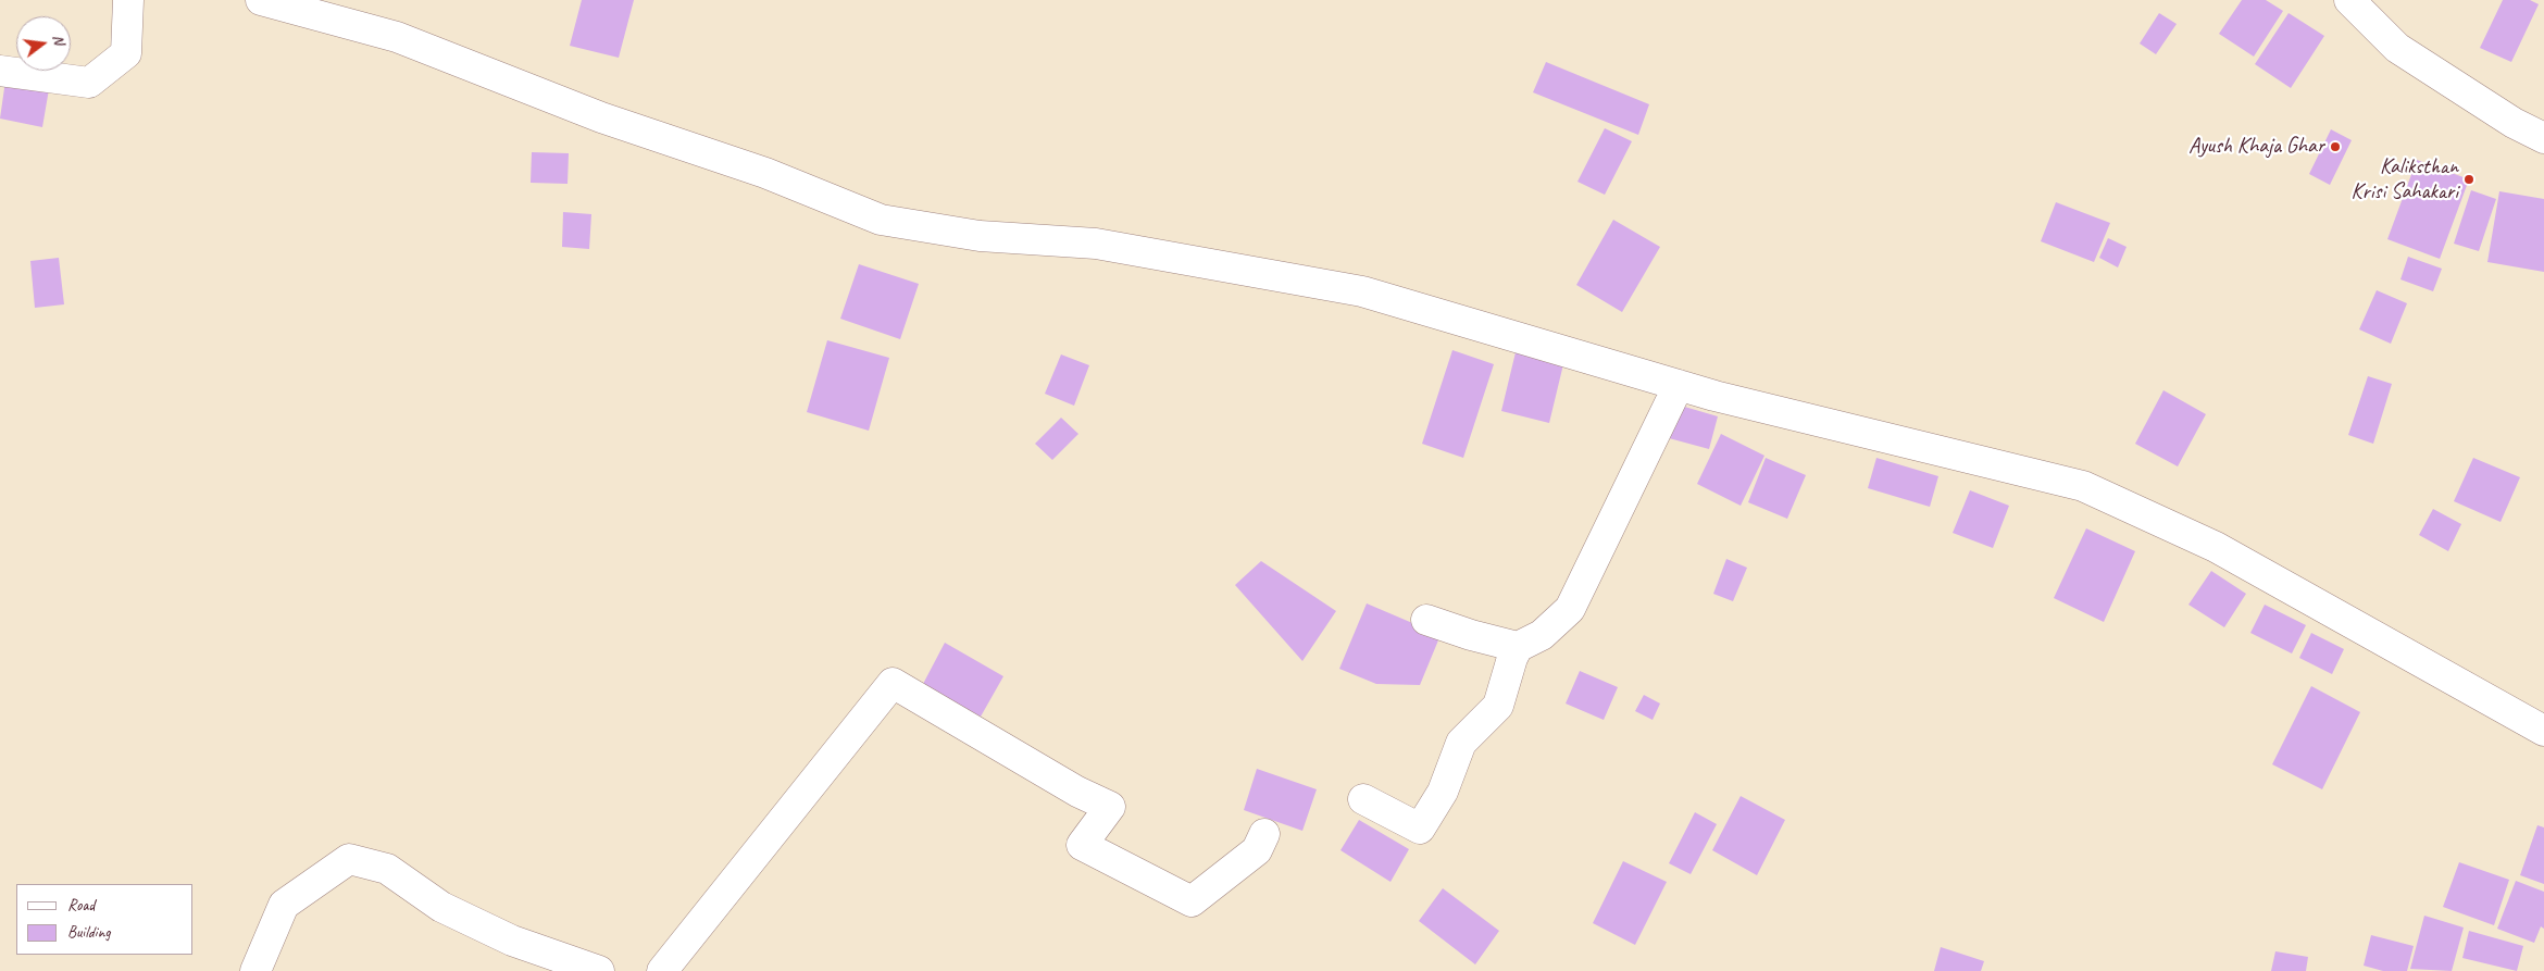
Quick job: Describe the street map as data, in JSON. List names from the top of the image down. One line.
{"places":["Ayush Khaja Ghar","Kaliksthan Krisi Sahakari"],"legend":["Road","Building"],"north":"right"}
